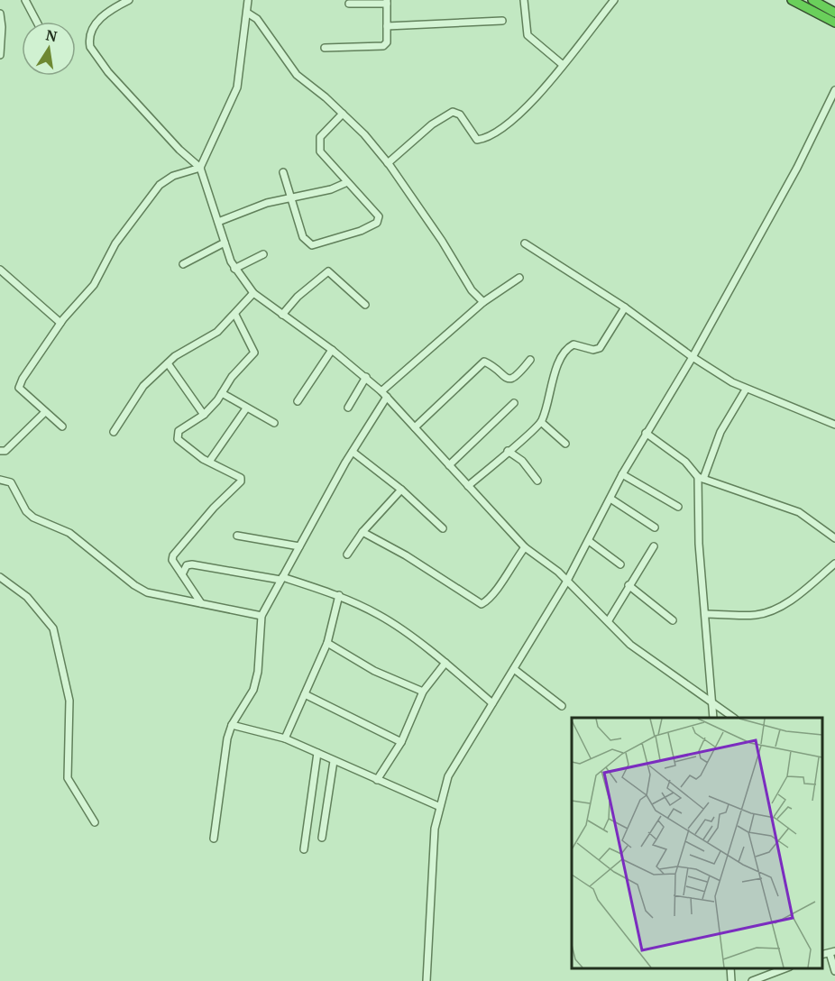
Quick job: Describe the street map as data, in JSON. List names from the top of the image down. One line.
{"north":"top"}
